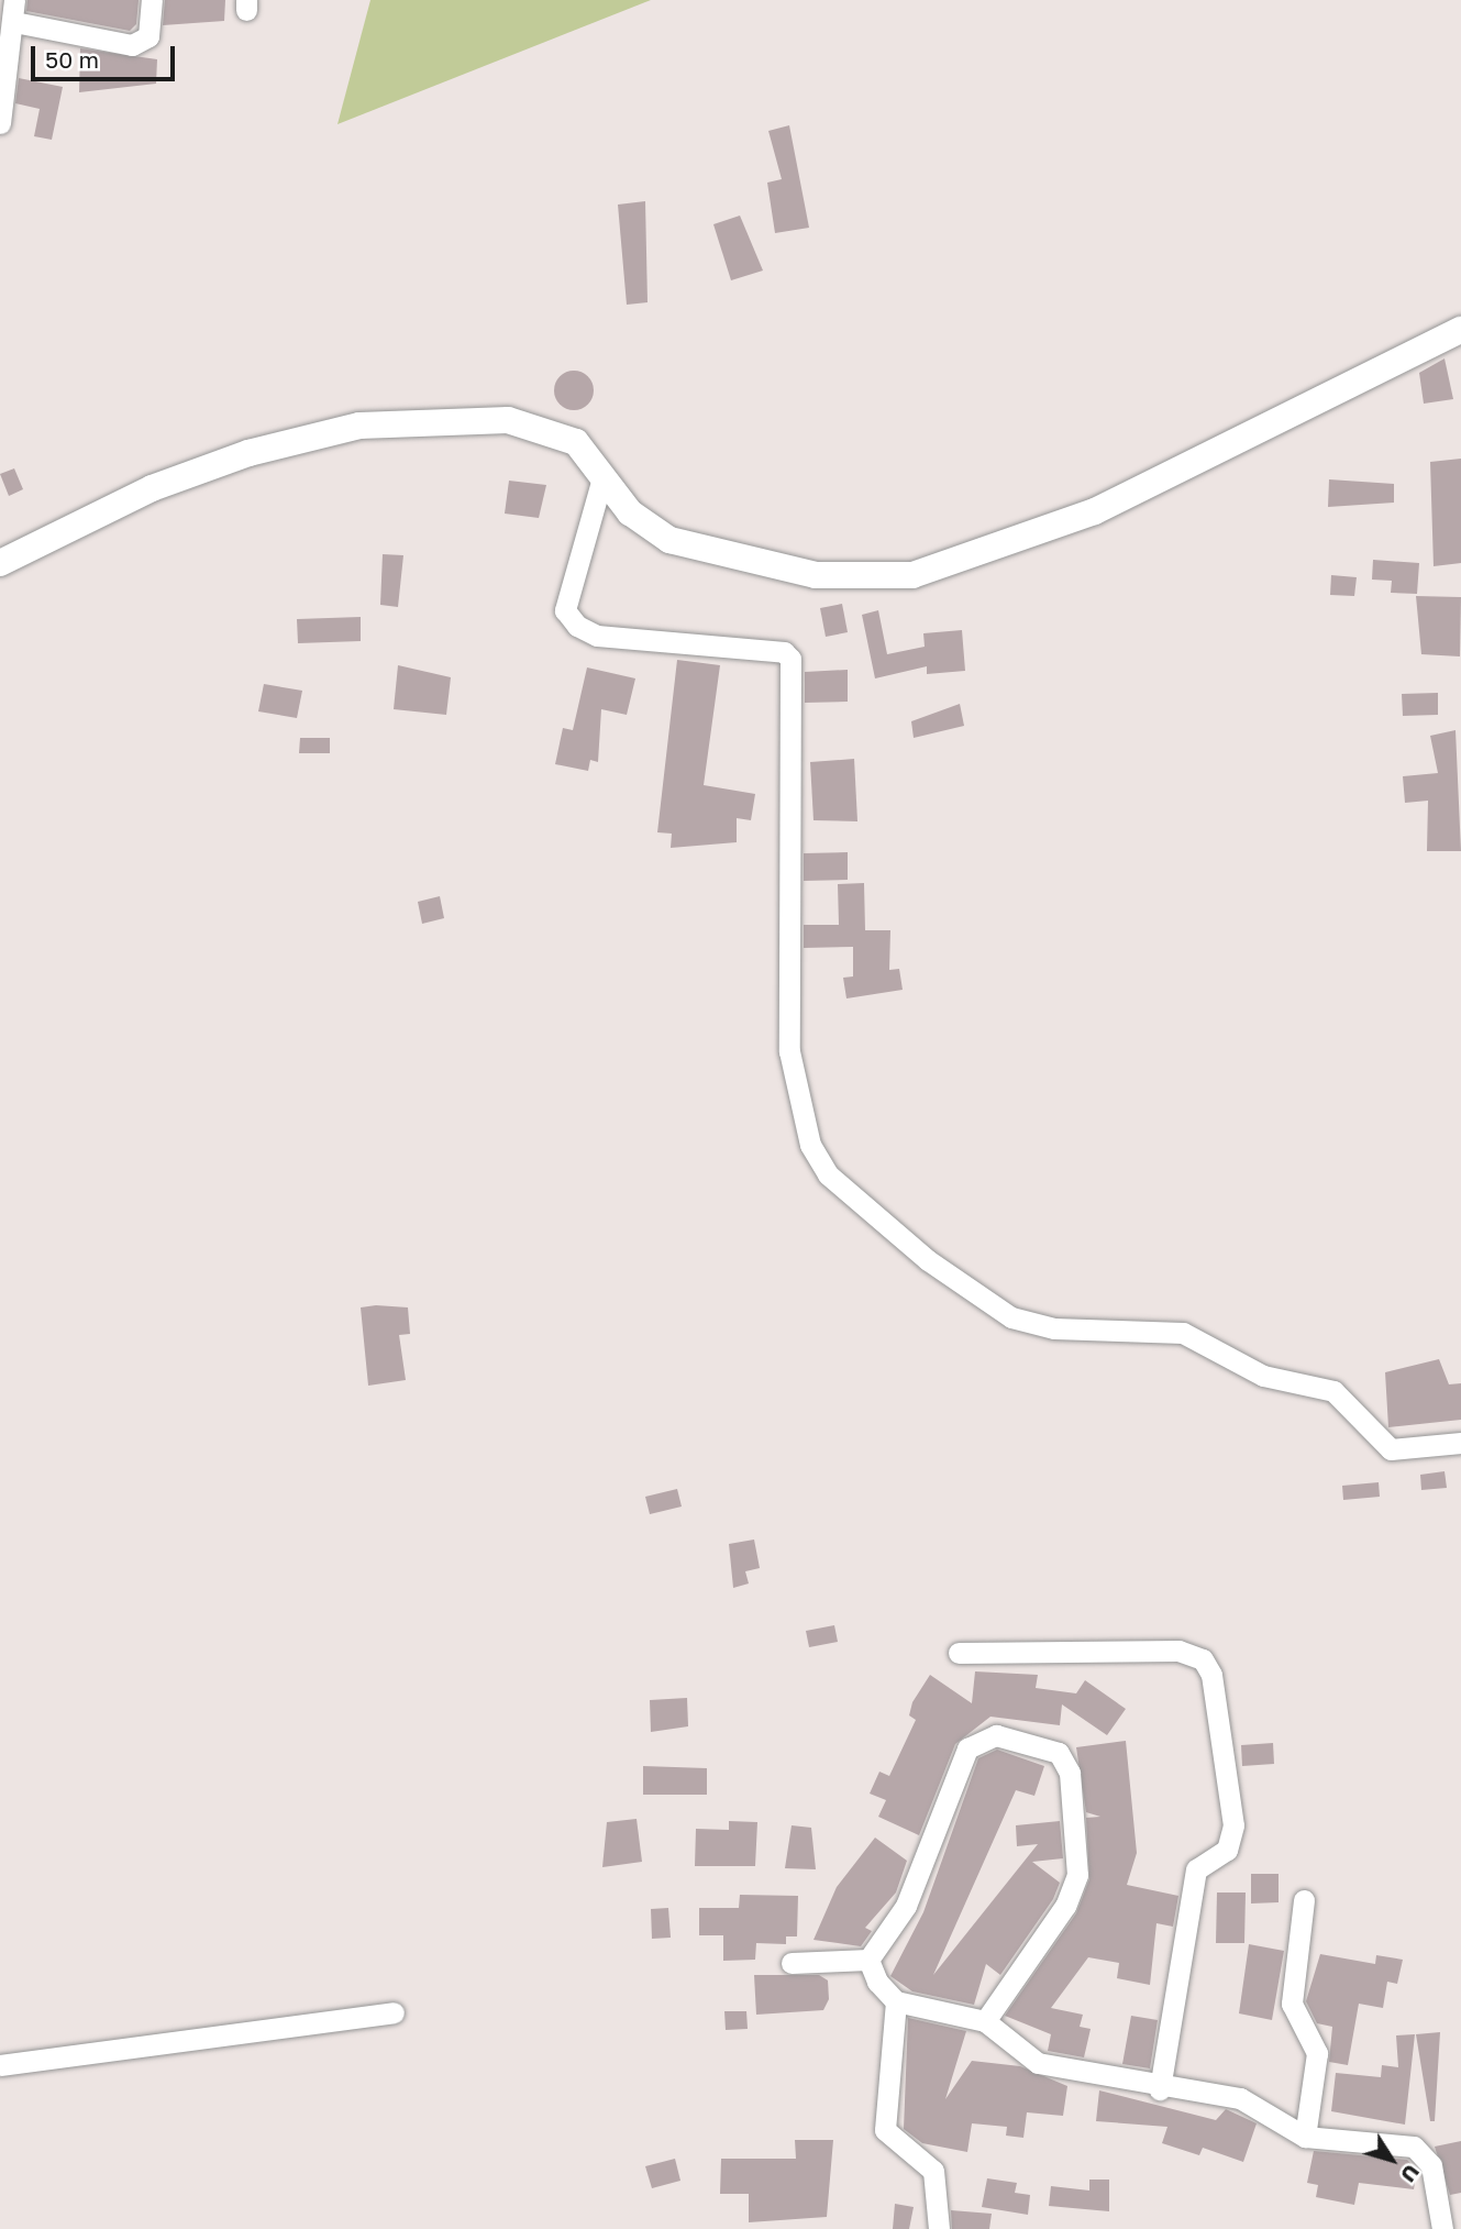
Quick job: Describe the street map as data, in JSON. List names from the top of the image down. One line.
{"scale_bar":"50 m","north":"bottom right"}
